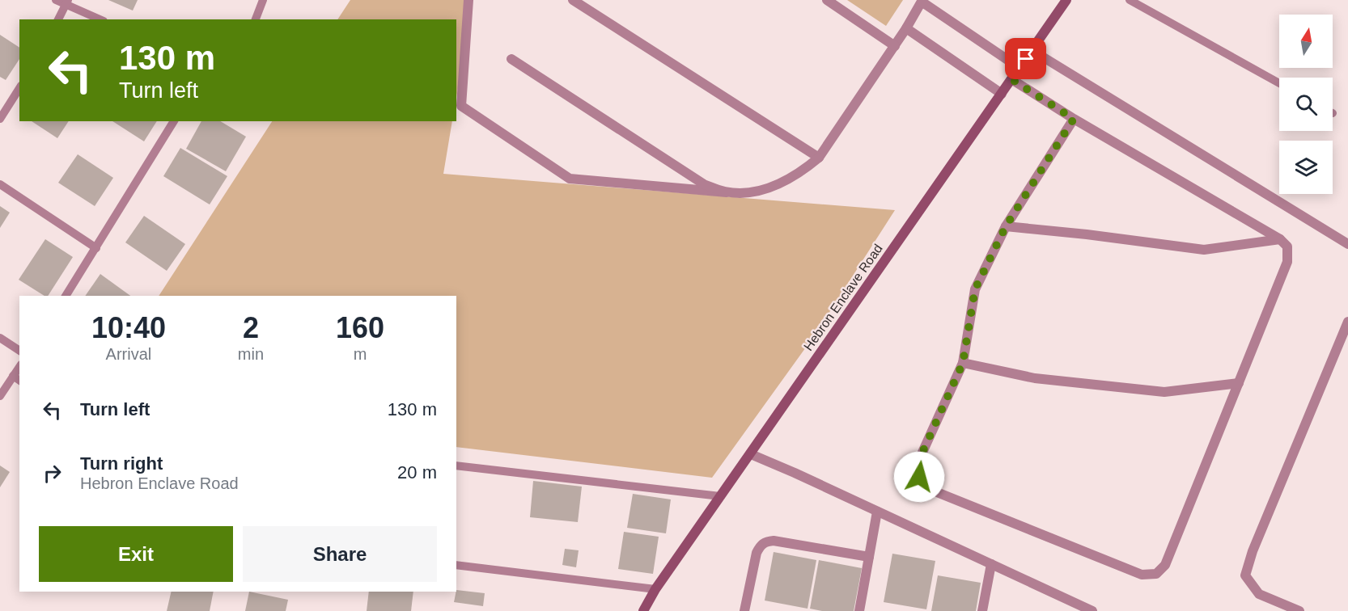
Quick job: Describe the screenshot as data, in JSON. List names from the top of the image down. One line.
{"streets":{"street":["Hebron Enclave Road"]},"north":"top","page":{"turn":["130 m","Turn left"],"eta":["10:40","Arrival","2","min","160","m"],"list":[{"name":"Turn left","value":"130 m"},{"name":"Turn right","note":"Hebron Enclave Road","value":"20 m"}],"buttons":["Exit","Share"]}}
